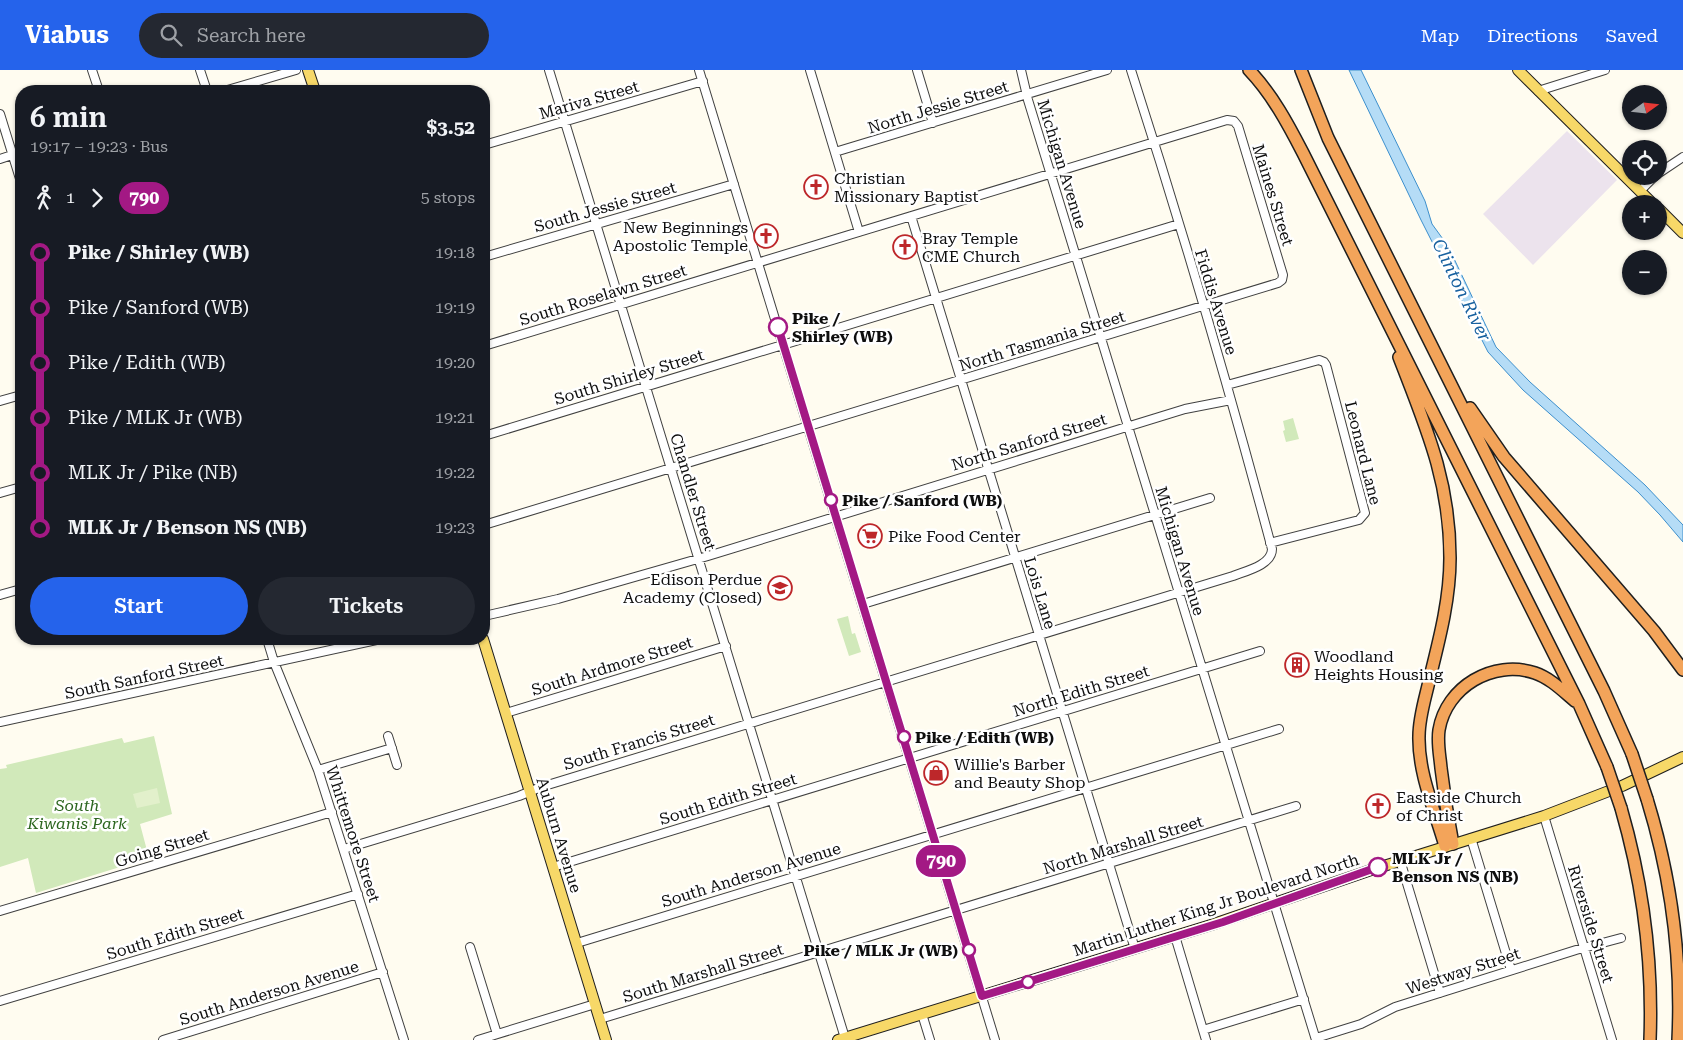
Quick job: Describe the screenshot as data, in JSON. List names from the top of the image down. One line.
{"streets":{"main road":["Auburn Avenue","Martin Luther King Jr Boulevard North"],"street":["Mariva Street","North Jessie Street","Michigan Avenue","Maines Street","South Jessie Street","South Roselawn Street","Fiddis Avenue","North Tasmania Street","South Shirley Street","North Sanford Street","Leonard Lane","Chandler Street","Lois Lane","South Ardmore Street","South Sanford Street","North Edith Street","South Francis Street","South Edith Street","Whittemore Street","North Marshall Street","Going Street","South Anderson Avenue","Riverside Street","Westway Street","South Marshall Street"]},"crossings":[["Mariva Street","Chandler Street"],["North Jessie Street","Michigan Avenue"],["Michigan Avenue","South Roselawn Street"],["Michigan Avenue","North Tasmania Street"],["Michigan Avenue","South Shirley Street"],["Michigan Avenue","North Sanford Street"],["Michigan Avenue","North Edith Street"],["Michigan Avenue","South Francis Street"],["Michigan Avenue","North Marshall Street"],["Michigan Avenue","South Anderson Avenue"],["Michigan Avenue","Martin Luther King Jr Boulevard North"],["Michigan Avenue","Westway Street"],["Maines Street","South Roselawn Street"],["Maines Street","North Tasmania Street"],["South Jessie Street","Chandler Street"],["South Roselawn Street","Fiddis Avenue"],["South Roselawn Street","Chandler Street"],["South Roselawn Street","Lois Lane"],["Fiddis Avenue","North Tasmania Street"],["Fiddis Avenue","South Shirley Street"],["Fiddis Avenue","North Sanford Street"],["Fiddis Avenue","Leonard Lane"],["Fiddis Avenue","South Francis Street"],["North Tasmania Street","Chandler Street"],["North Tasmania Street","Lois Lane"],["South Shirley Street","Chandler Street"],["South Shirley Street","Lois Lane"],["North Sanford Street","Lois Lane"],["Leonard Lane","South Francis Street"],["Chandler Street","South Ardmore Street"],["Chandler Street","South Francis Street"],["Chandler Street","South Edith Street"],["Chandler Street","South Anderson Avenue"],["Chandler Street","Martin Luther King Jr Boulevard North"],["Chandler Street","South Marshall Street"],["Lois Lane","North Edith Street"],["Lois Lane","South Francis Street"],["Lois Lane","North Marshall Street"],["Lois Lane","South Anderson Avenue"],["Lois Lane","Martin Luther King Jr Boulevard North"],["South Ardmore Street","Auburn Avenue"],["South Sanford Street","Whittemore Street"],["North Edith Street","South Edith Street"],["South Francis Street","Whittemore Street"],["South Francis Street","Auburn Avenue"],["South Edith Street","Whittemore Street"],["South Edith Street","Auburn Avenue"],["Whittemore Street","Going Street"],["Whittemore Street","South Anderson Avenue"],["Auburn Avenue","South Anderson Avenue"],["Auburn Avenue","South Marshall Street"],["North Marshall Street","South Marshall Street"],["Martin Luther King Jr Boulevard North","Riverside Street"],["Riverside Street","Westway Street"]],"water":["Clinton River"],"parks":["South Kiwanis Park"],"places":{"church":["Christian Missionary Baptist","New Beginnings Apostolic Temple","Bray Temple CME Church","Eastside Church of Christ"],"other":["Pike / Shirley (WB)","Pike / Sanford (WB)","Pike / Edith (WB)","MLK Jr / Benson NS (NB)","Pike / MLK Jr (WB)"],"supermarket":["Pike Food Center"],"school or university":["Edison Perdue Academy (Closed)"],"building":["Woodland Heights Housing"],"shop":["Willie's Barber and Beauty Shop"]},"lines":["bus line 790"],"north":"right","page":{"header":"Viabus","search":"Search here","nav":["Map","Directions","Saved"],"on_map":"790","map_buttons":["+","−"],"heading":["6 min","19:17 – 19:23 · Bus","$3.52"],"legs":["1","790","5 stops"],"list":[{"name":"Pike / Shirley (WB)","value":"19:18"},{"name":"Pike / Sanford (WB)","value":"19:19"},{"name":"Pike / Edith (WB)","value":"19:20"},{"name":"Pike / MLK Jr (WB)","value":"19:21"},{"name":"MLK Jr / Pike (NB)","value":"19:22"},{"name":"MLK Jr / Benson NS (NB)","value":"19:23"}],"buttons":["Start","Tickets"]}}
